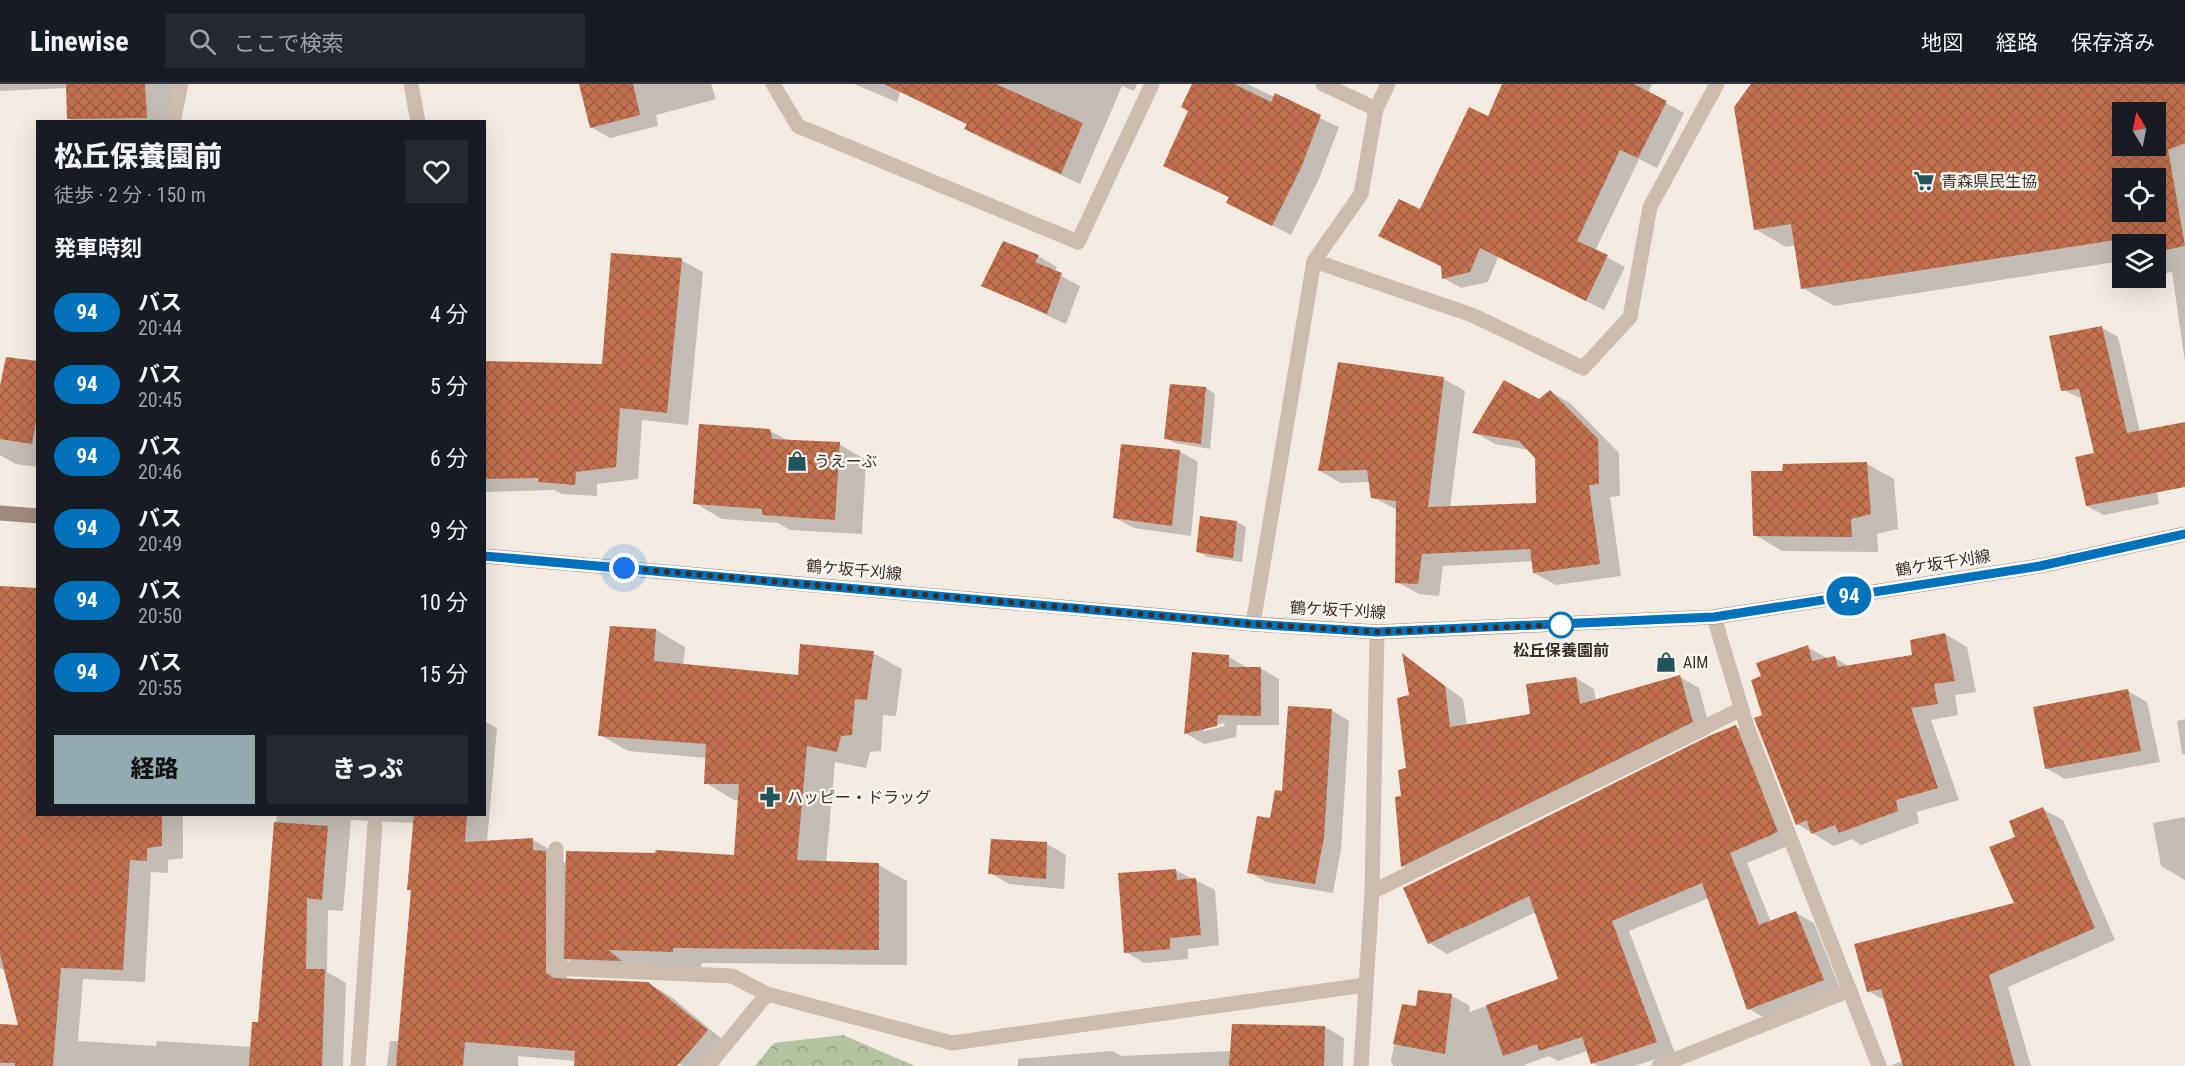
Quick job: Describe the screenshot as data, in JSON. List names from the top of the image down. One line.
{"streets":{"main road":["鶴ケ坂千刈線"]},"places":{"supermarket":["青森県民生協"],"shop":["うえーぶ","AIM"],"other":["松丘保養園前"],"pharmacy":["ハッピー・ドラッグ"]},"lines":["bus line 94"],"north":"top","page":{"header":"Linewise","search":"ここで検索","nav":["地図","経路","保存済み"],"on_map":"94","heading":[["松丘保養園前","徒歩 · 2 分 · 150 m"],"発車時刻"],"list":[{"mark":"94","name":"バス","note":"20:44","value":"4 分"},{"mark":"94","name":"バス","note":"20:45","value":"5 分"},{"mark":"94","name":"バス","note":"20:46","value":"6 分"},{"mark":"94","name":"バス","note":"20:49","value":"9 分"},{"mark":"94","name":"バス","note":"20:50","value":"10 分"},{"mark":"94","name":"バス","note":"20:55","value":"15 分"}],"buttons":["経路","きっぷ"]}}
